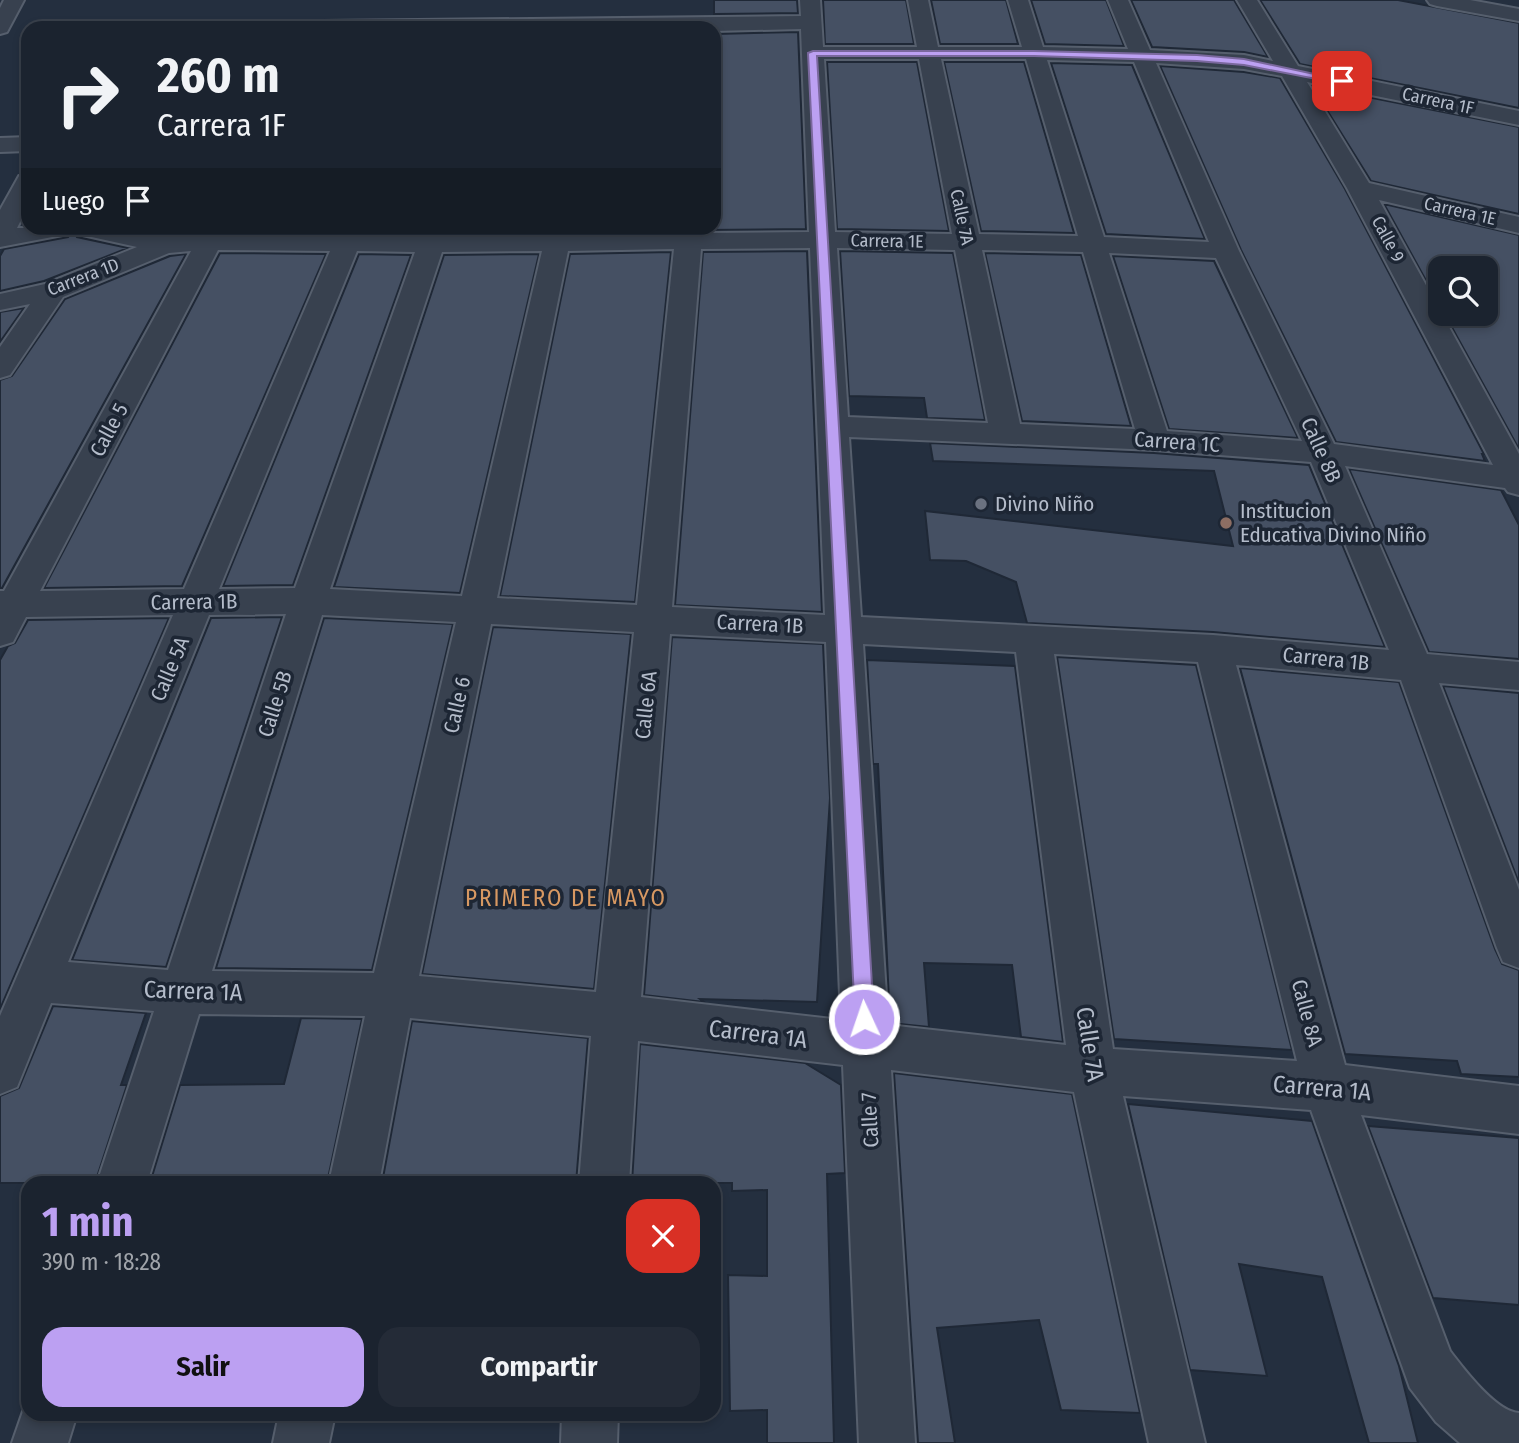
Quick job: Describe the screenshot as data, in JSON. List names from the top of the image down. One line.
{"streets":{"street":["Carrera 1F","Carrera 1E","Calle 7A","Calle 9","Carrera 1D","Calle 5","Carrera 1C","Calle 8B","Carrera 1B","Calle 5A","Calle 5B","Calle 6","Calle 6A","Carrera 1A","Calle 8A","Calle 7"]},"crossings":[["Carrera 1F","Calle 7A"],["Carrera 1F","Calle 9"],["Carrera 1F","Calle 8B"],["Carrera 1F","Calle 7"],["Carrera 1E","Calle 7A"],["Carrera 1E","Calle 9"],["Carrera 1E","Carrera 1D"],["Carrera 1E","Calle 5"],["Carrera 1E","Calle 8B"],["Carrera 1E","Calle 5A"],["Carrera 1E","Calle 5B"],["Carrera 1E","Calle 6"],["Carrera 1E","Calle 7"],["Calle 7A","Carrera 1C"],["Calle 7A","Carrera 1B"],["Calle 7A","Carrera 1A"],["Calle 9","Carrera 1C"],["Calle 5","Carrera 1B"],["Carrera 1C","Calle 8B"],["Carrera 1C","Calle 7"],["Calle 8B","Carrera 1B"],["Carrera 1B","Calle 5A"],["Carrera 1B","Calle 5B"],["Carrera 1B","Calle 6"],["Carrera 1B","Calle 6A"],["Carrera 1B","Calle 8A"],["Carrera 1B","Calle 7"],["Calle 5A","Carrera 1A"],["Calle 5B","Carrera 1A"],["Calle 6","Carrera 1A"],["Calle 6A","Carrera 1A"],["Carrera 1A","Calle 8A"],["Carrera 1A","Calle 7"]],"districts":["PRIMERO DE MAYO"],"places":["Divino Niño","Institucion Educativa Divino Niño"],"page":{"turn":["260 m","Carrera 1F"],"then":"Luego","heading":["1 min","390 m · 18:28"],"buttons":["Salir","Compartir"]}}
